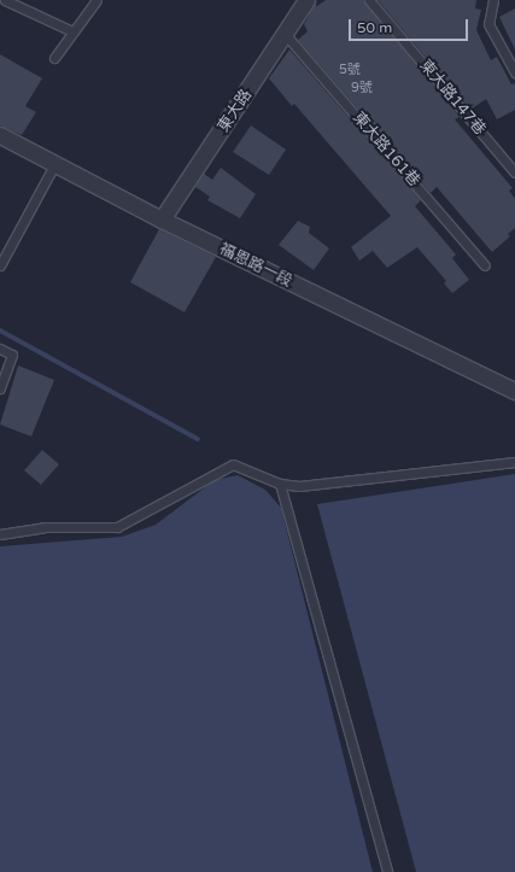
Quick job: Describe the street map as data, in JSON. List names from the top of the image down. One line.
{"streets":{"street":["東大路","福恩路一段"],"lane":["東大路147巷","東大路161巷"]},"crossings":[["東大路","東大路161巷"],["東大路","福恩路一段"]],"house_numbers":["5號","9號"],"scale_bar":"50 m"}
